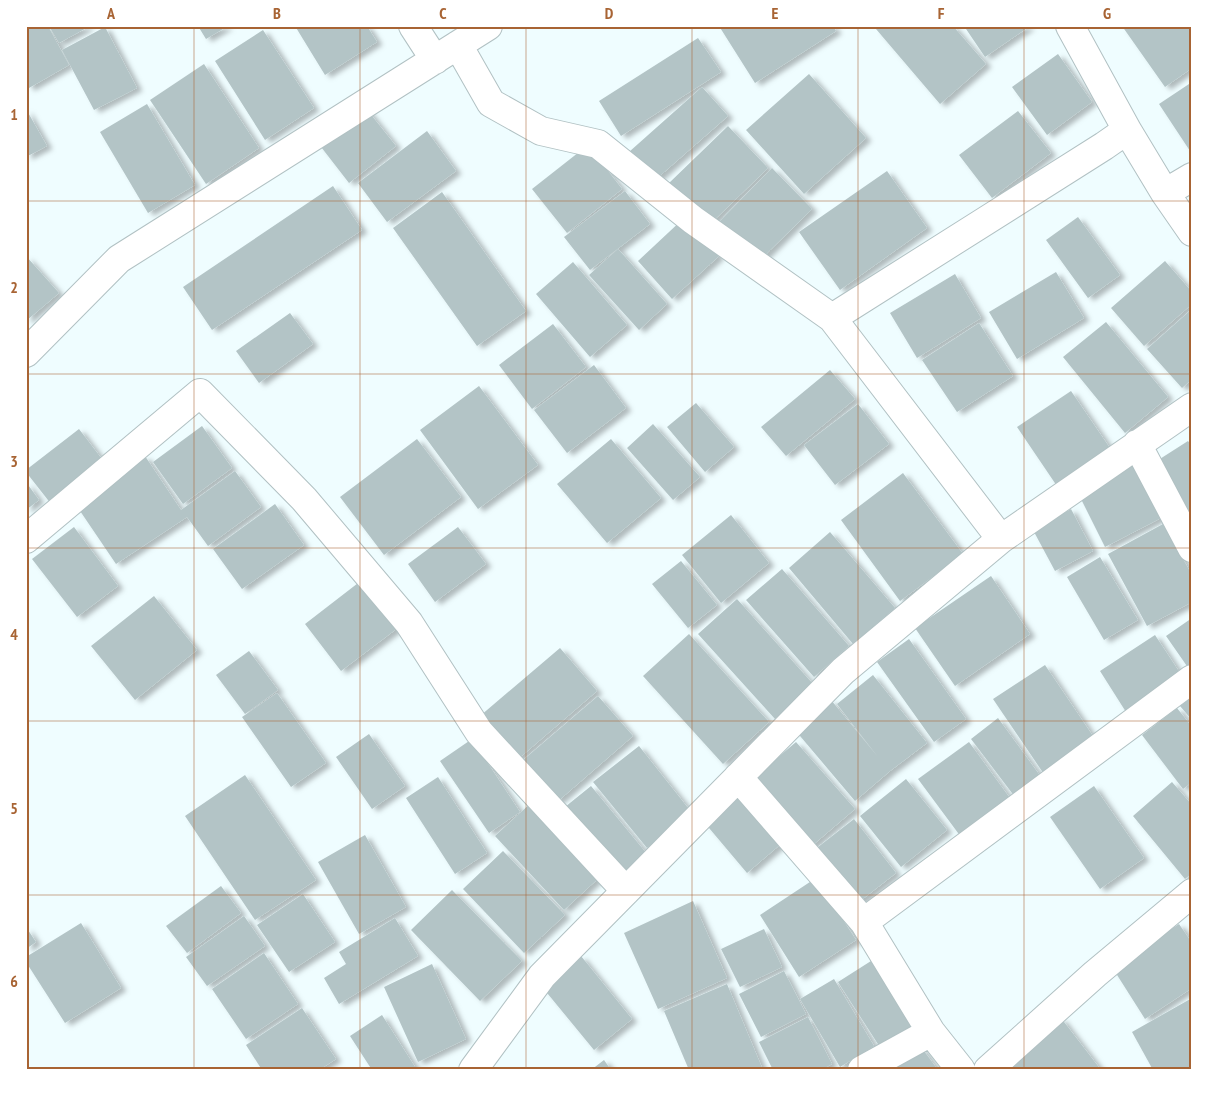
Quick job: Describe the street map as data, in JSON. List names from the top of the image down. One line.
{"grid":{"columns":["A","B","C","D","E","F","G"],"rows":["1","2","3","4","5","6"]}}
